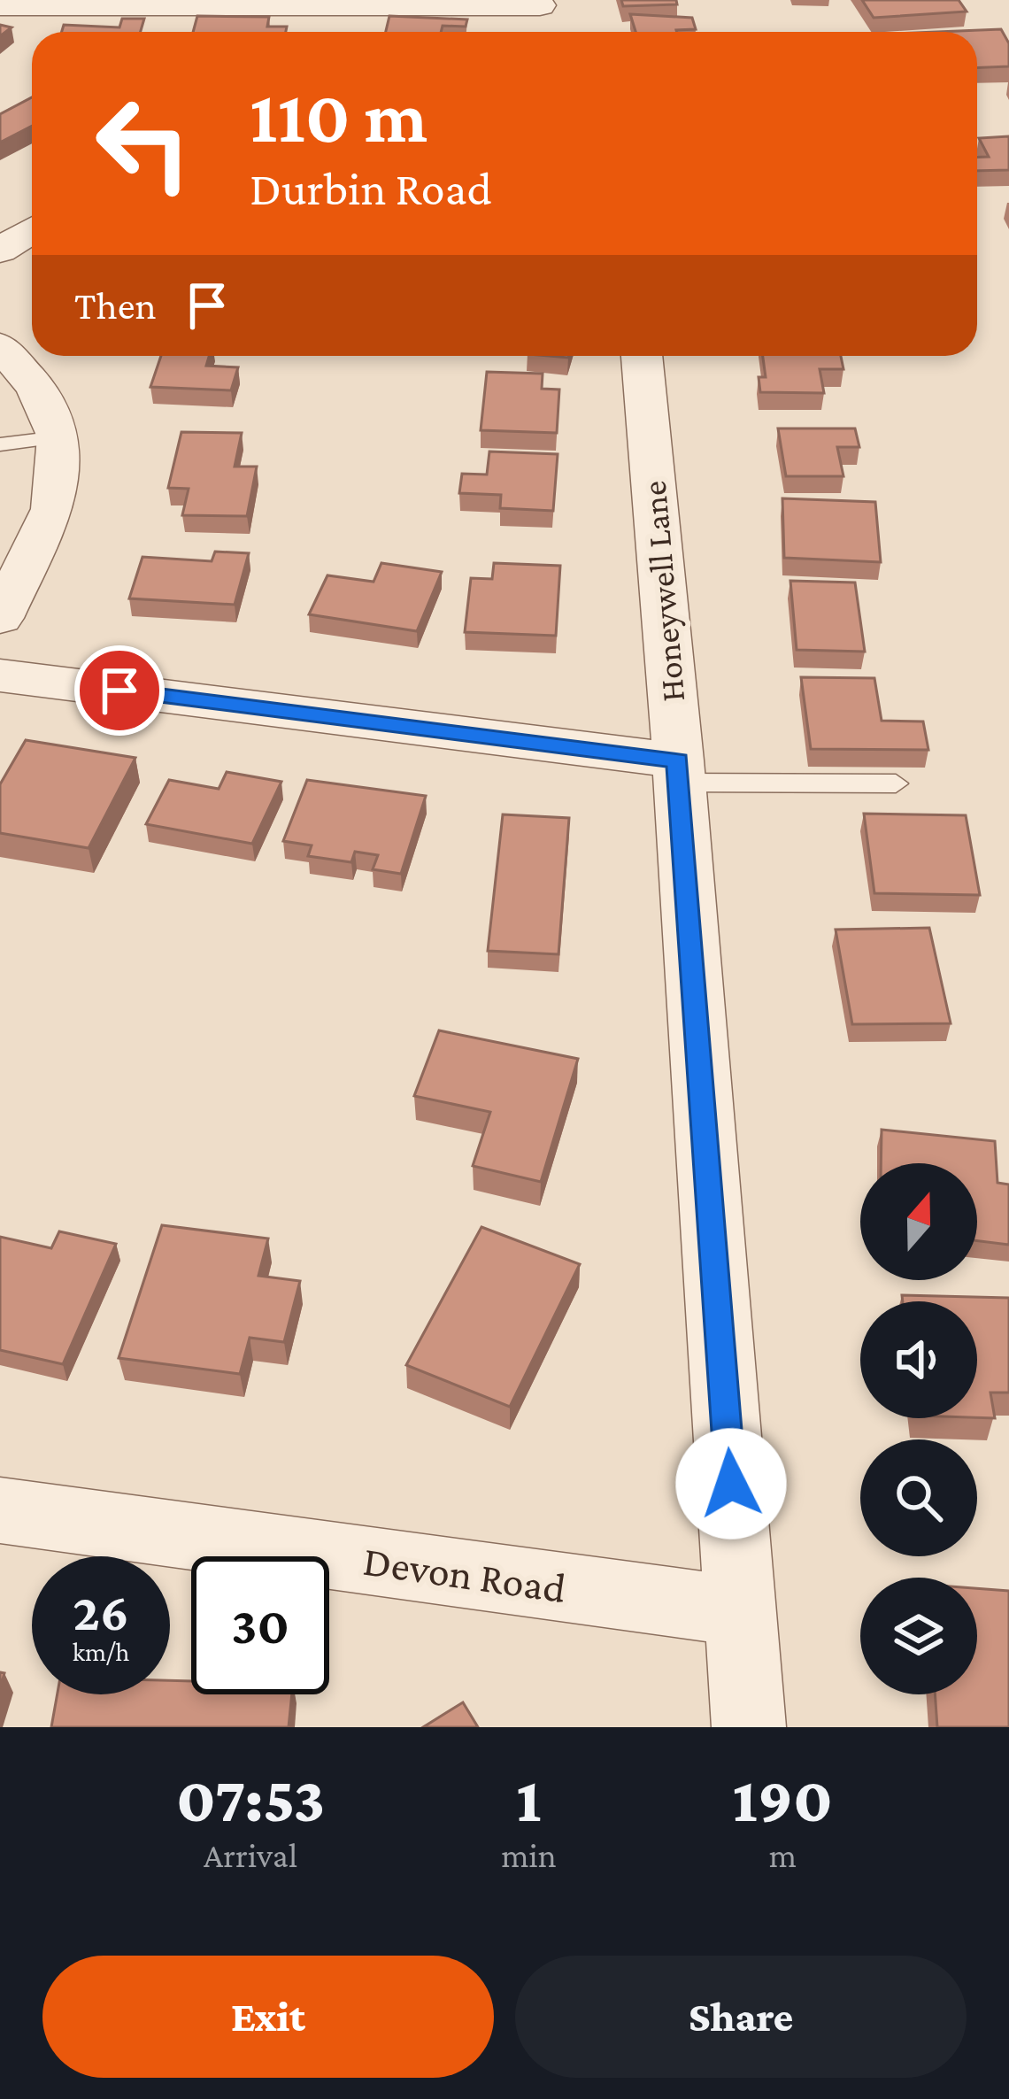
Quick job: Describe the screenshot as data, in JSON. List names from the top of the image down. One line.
{"streets":{"street":["Honeywell Lane","Devon Road"]},"crossings":[["Honeywell Lane","Devon Road"]],"north":"top","page":{"turn":["110 m","Durbin Road"],"then":"Then","speed":"26 km/h","limit":"30","eta":["07:53","Arrival","1","min","190","m"],"buttons":["Exit","Share"]}}
